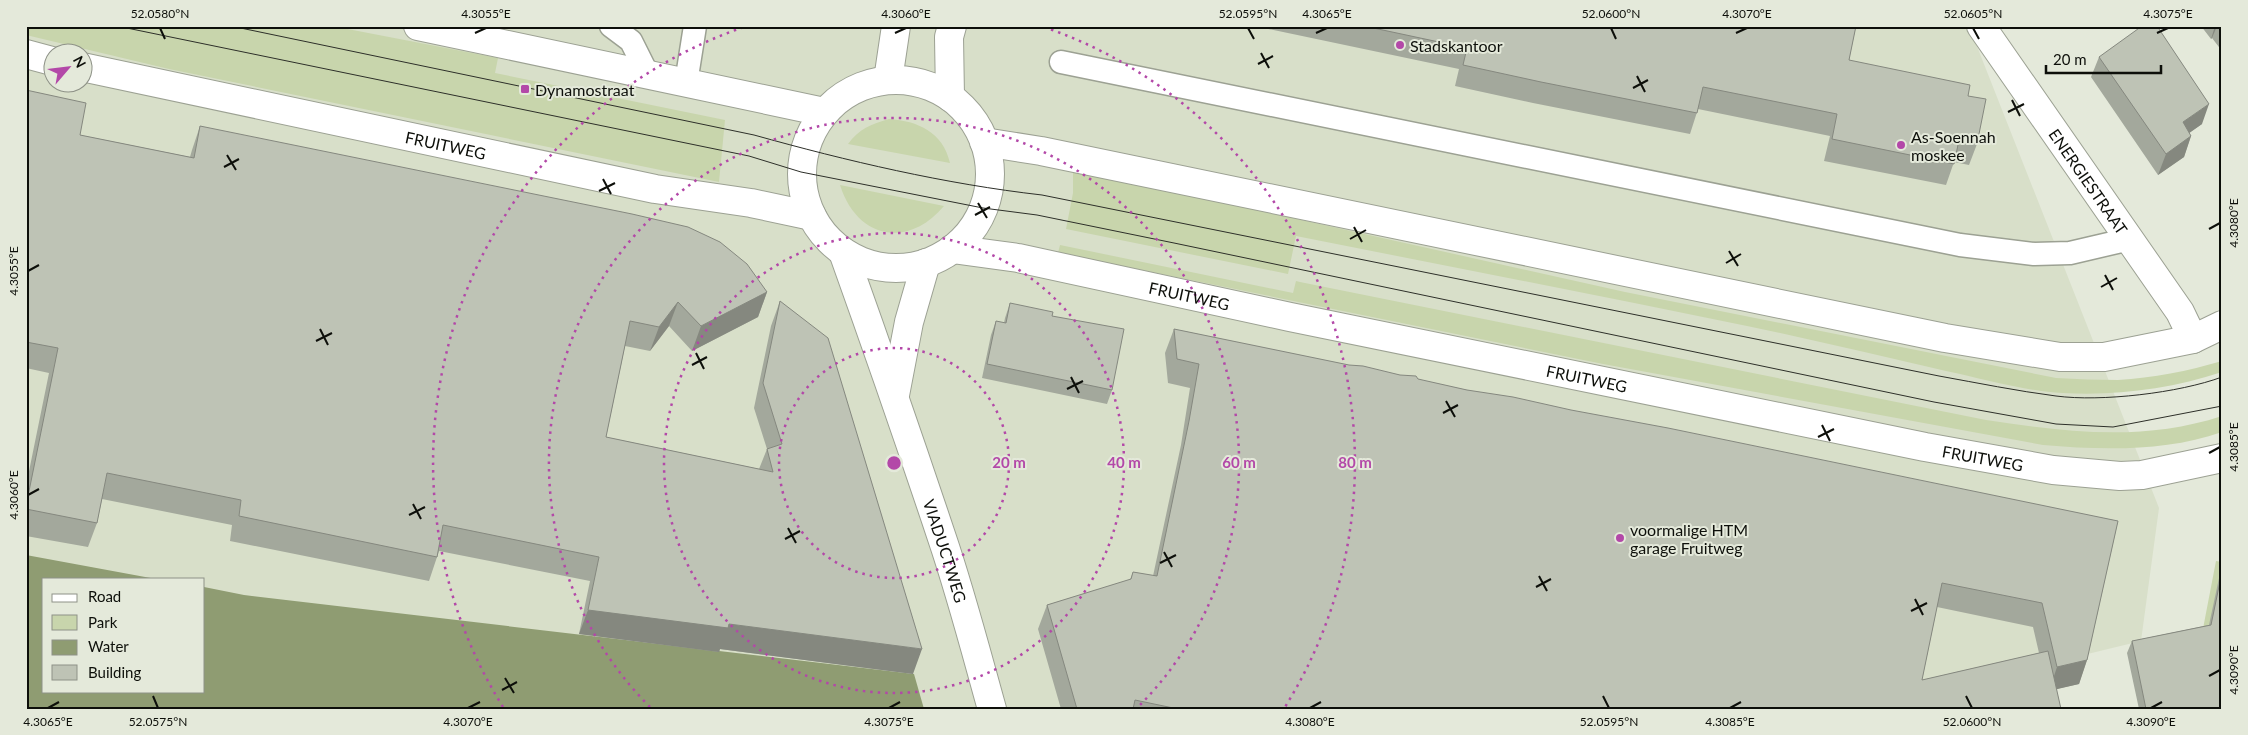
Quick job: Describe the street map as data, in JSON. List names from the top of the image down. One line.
{"streets":{"street":["FRUITWEG","ENERGIESTRAAT","VIADUCTWEG"]},"places":{"other":["Stadskantoor","As-Soennah moskee","voormalige HTM garage Fruitweg"],"transit":["Dynamostraat"]},"legend":["Road","Park","Water","Building"],"scale_bar":"20 m","north":"top right","coordinates":["52.0580°N","4.3055°E","4.3060°E","52.0595°N","4.3065°E","52.0600°N","4.3070°E","52.0605°N","4.3075°E","4.3080°E","4.3085°E","4.3090°E","52.0575°N"],"rings":["20 m","40 m","60 m","80 m"]}
